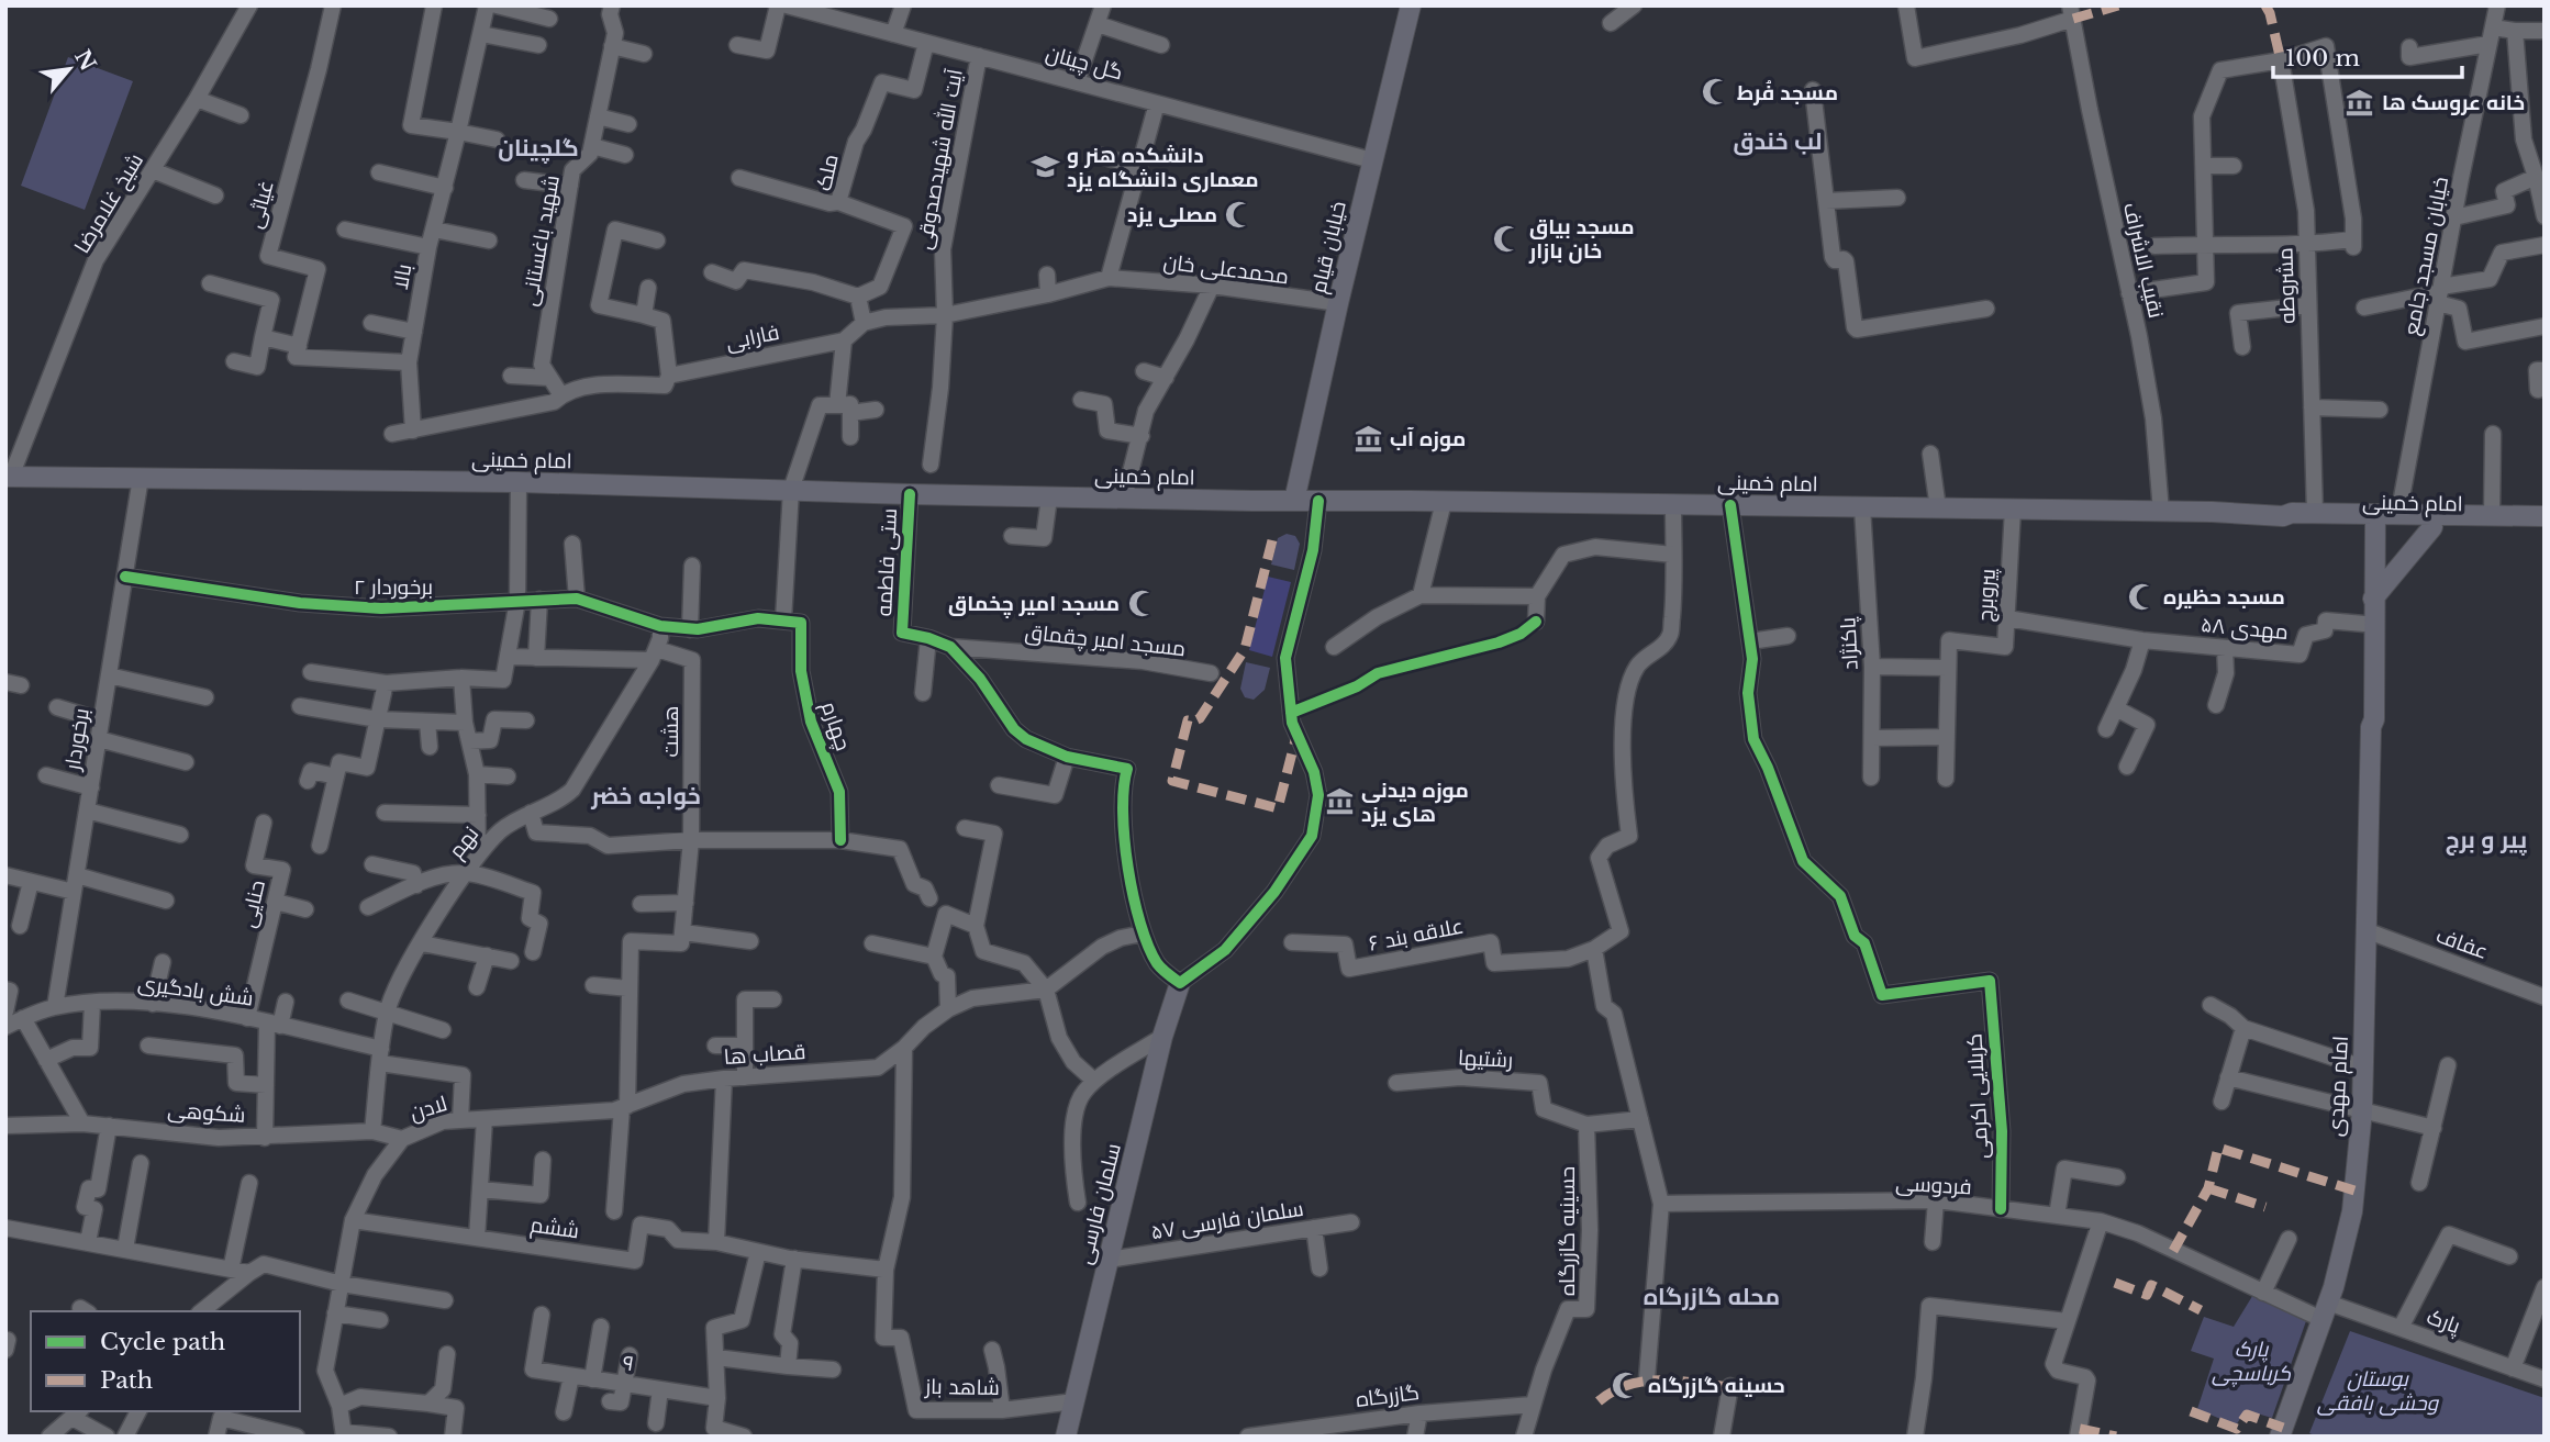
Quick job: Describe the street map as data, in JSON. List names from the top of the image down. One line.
{"streets":{"main road":["خیابان قیام","امام خمینی","امام مهدی","سلمان فارسی"],"street":["گل چینان","آیت الله شهیدصدوقی","ملک","شیخ غلامرضا","غیاثی","شهید باغستانی","خیابان مسجد جامع","نقیب الاشراف","محمدعلی خان","بالا","مشروطه","فارابی","ستی فاطمه","برخوردار ۲","پيروبرج","مهدی ۵۸","مسجد امیر چقماق","پاکنژاد","چهارم","هشت","برخوردار","نهم","حنایی","علاقه بند ۶","عفاف","شش بادگیری","قصاب ها","رشتیها","کربلایی اکرمی","لادن","شکوهی","فردوسی","سلمان فارسی ۵۷","ششم","حسینیه گازرگاه","پارک","۹","شاهد باز","گازرگاه"]},"crossings":[["گل چینان","آیت الله شهیدصدوقی"],["گل چینان","ملک"],["گل چینان","خیابان قیام"],["آیت الله شهیدصدوقی","محمدعلی خان"],["شیخ غلامرضا","امام خمینی"],["شهید باغستانی","فارابی"],["خیابان قیام","محمدعلی خان"],["خیابان قیام","امام خمینی"],["خیابان مسجد جامع","امام خمینی"],["نقیب الاشراف","امام خمینی"],["مشروطه","امام خمینی"],["امام خمینی","ستی فاطمه"],["امام خمینی","پيروبرج"],["امام خمینی","پاکنژاد"],["امام خمینی","برخوردار"],["امام خمینی","امام مهدی"],["ستی فاطمه","مسجد امیر چقماق"],["ستی فاطمه","قصاب ها"],["ستی فاطمه","سلمان فارسی"],["برخوردار ۲","چهارم"],["برخوردار ۲","برخوردار"],["برخوردار ۲","نهم"],["پيروبرج","مهدی ۵۸"],["مهدی ۵۸","امام مهدی"],["هشت","نهم"],["برخوردار","شش بادگیری"],["نهم","شش بادگیری"],["نهم","شکوهی"],["حنایی","شش بادگیری"],["عفاف","امام مهدی"],["شش بادگیری","لادن"],["قصاب ها","لادن"],["قصاب ها","سلمان فارسی"],["رشتیها","حسینیه گازرگاه"],["امام مهدی","فردوسی"],["امام مهدی","پارک"],["کربلایی اکرمی","فردوسی"],["لادن","شکوهی"],["لادن","ششم"],["فردوسی","پارک"],["سلمان فارسی","سلمان فارسی ۵۷"],["سلمان فارسی","شاهد باز"],["حسینیه گازرگاه","گازرگاه"]],"districts":["لب خندق","گلچینان","خواجه خضر","پیر و برج","محله گازرگاه"],"parks":["پارک کرباسچی","بوستان وحشی بافقی"],"places":{"mosque":["مسجد فُرط","مصلی یزد","مسجد بیاق خان بازار","مسجد حظیره","مسجد امیر چخماق","حسینه گازرگاه"],"museum":["خانه عروسک ها","موزه آب","موزه دیدنی های یزد"],"school or university":["دانشکده هنر و معماری دانشگاه یزد"]},"legend":["Cycle path","Path"],"scale_bar":"100 m","north":"top right"}
